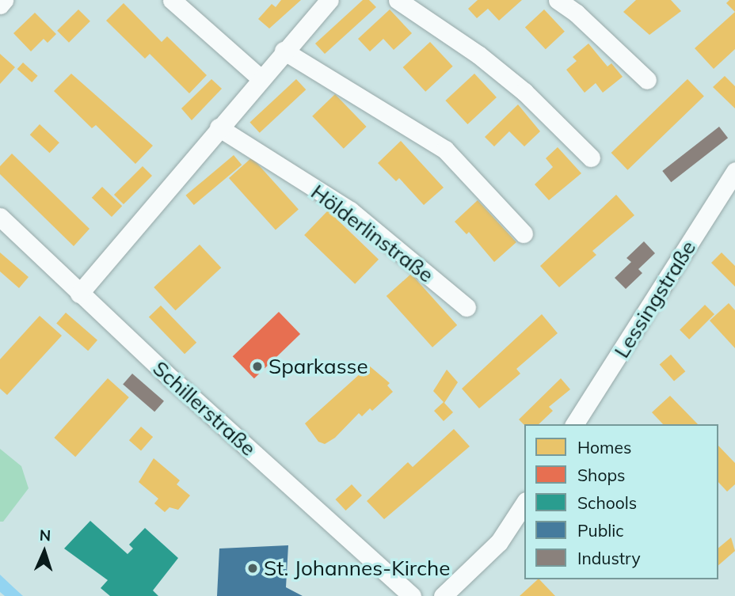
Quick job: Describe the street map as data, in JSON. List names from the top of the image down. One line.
{"streets":{"street":["Hölderlinstraße","Lessingstraße","Schillerstraße"]},"places":["Sparkasse","St. Johannes-Kirche"],"legend":["Homes","Shops","Schools","Public","Industry"],"north":"top"}
